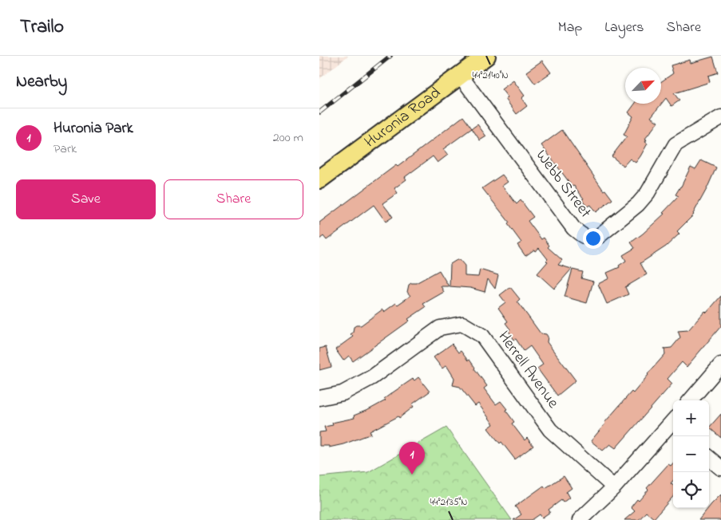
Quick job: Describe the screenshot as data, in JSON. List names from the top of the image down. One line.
{"streets":{"main road":["Huronia Road"],"street":["Webb Street","Herrell Avenue"]},"crossings":[["Huronia Road","Webb Street"]],"north":"top right","page":{"header":"Trailo","nav":["Map","Layers","Share"],"heading":"Nearby","list":[{"mark":"1","name":"Huronia Park","note":"Park","value":"200 m"}],"buttons":["Save","Share"],"map_buttons":["+","−"],"pins":"1"},"coordinates":["44°21'40\"N","44°21'35\"N"]}
